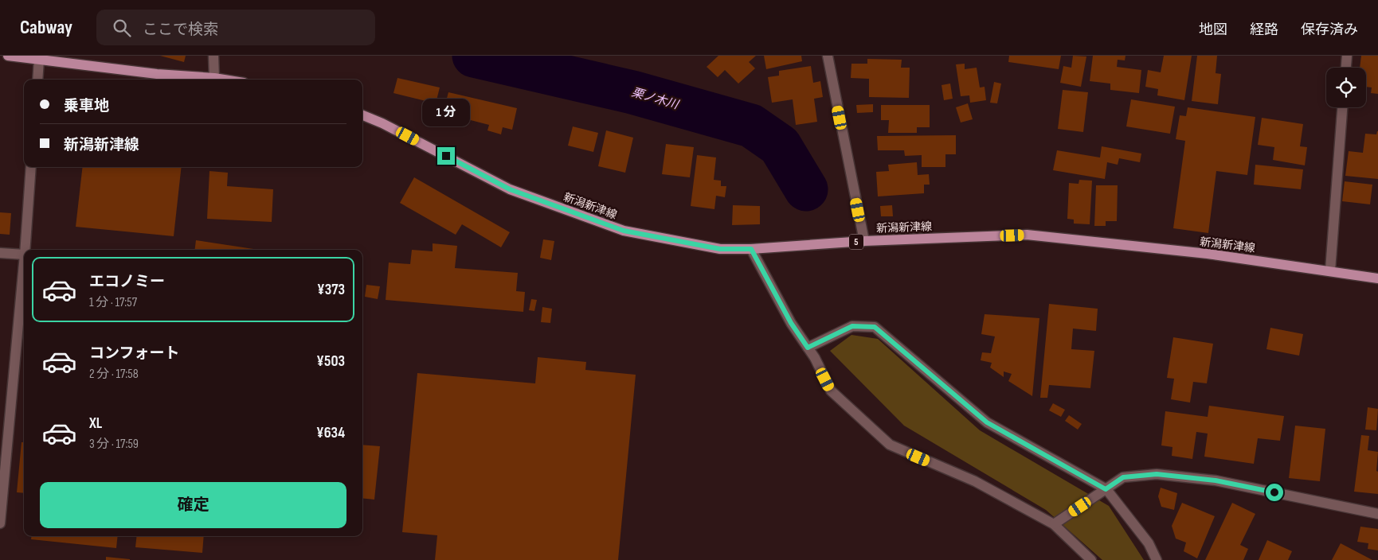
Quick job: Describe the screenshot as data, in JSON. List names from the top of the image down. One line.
{"streets":{"main road":["新潟新津線","5"]},"water":["栗ノ木川"],"page":{"header":"Cabway","search":"ここで検索","nav":["地図","経路","保存済み"],"banner":["乗車地","新潟新津線"],"bubble":"1 分","list":[{"name":"エコノミー","note":"1 分 · 17:57","value":"¥373"},{"name":"コンフォート","note":"2 分 · 17:58","value":"¥503"},{"name":"XL","note":"3 分 · 17:59","value":"¥634"}],"buttons":"確定"}}
